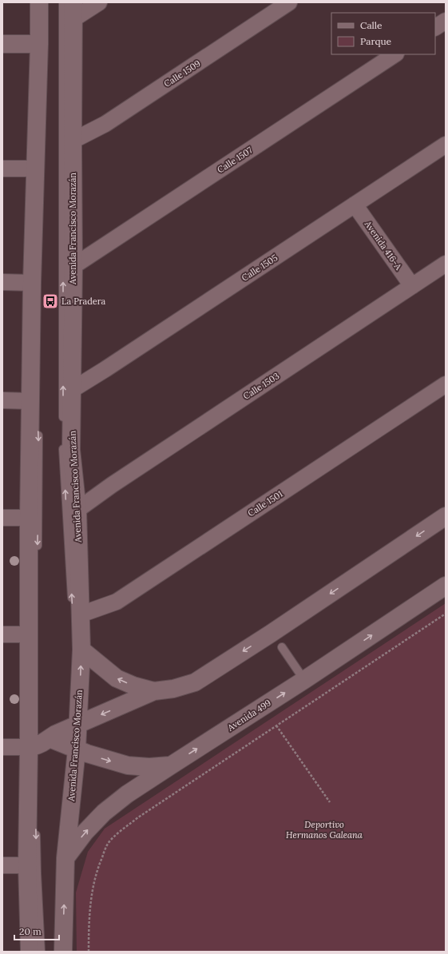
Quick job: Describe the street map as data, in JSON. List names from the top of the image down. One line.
{"streets":{"street":["Calle 1509","Calle 1507","Avenida Francisco Morazán","Avenida 416-A","Calle 1505","Calle 1503","Calle 1501","Avenida 499"]},"crossings":[["Calle 1509","Avenida Francisco Morazán"],["Calle 1507","Avenida Francisco Morazán"],["Avenida Francisco Morazán","Calle 1505"],["Avenida Francisco Morazán","Calle 1503"],["Avenida Francisco Morazán","Calle 1501"],["Avenida Francisco Morazán","Avenida 499"],["Avenida 416-A","Calle 1505"],["Avenida 416-A","Calle 1503"]],"parks":["Deportivo Hermanos Galeana"],"places":{"bus stop":["La Pradera"]},"legend":["Calle","Parque"],"scale_bar":"20 m"}
